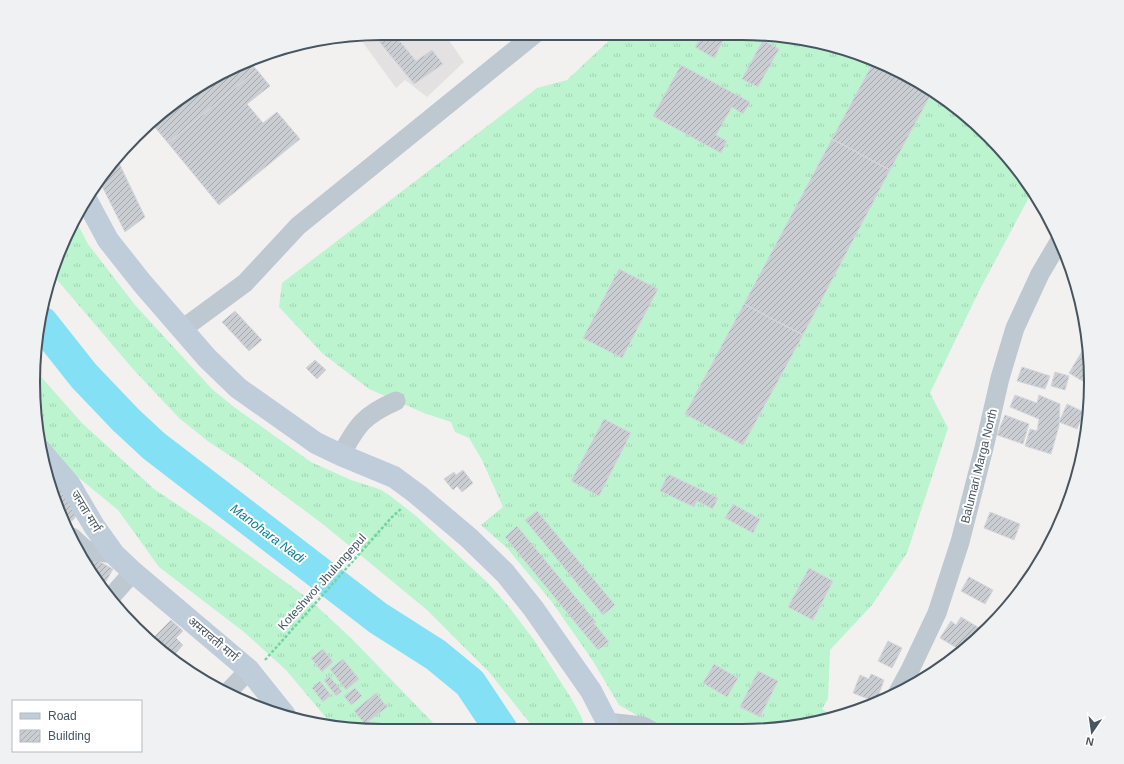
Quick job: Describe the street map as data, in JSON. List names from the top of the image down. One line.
{"streets":{"main road":["जनता मार्ग","अमरावती मार्ग"],"street":["Balumari Marga North"],"path":["Koteshwor Jhulungepul"]},"crossings":[["जनता मार्ग","अमरावती मार्ग"],["Koteshwor Jhulungepul","अमरावती मार्ग"]],"water":["Manohara Nadi"],"legend":["Road","Building"],"north":"bottom"}
